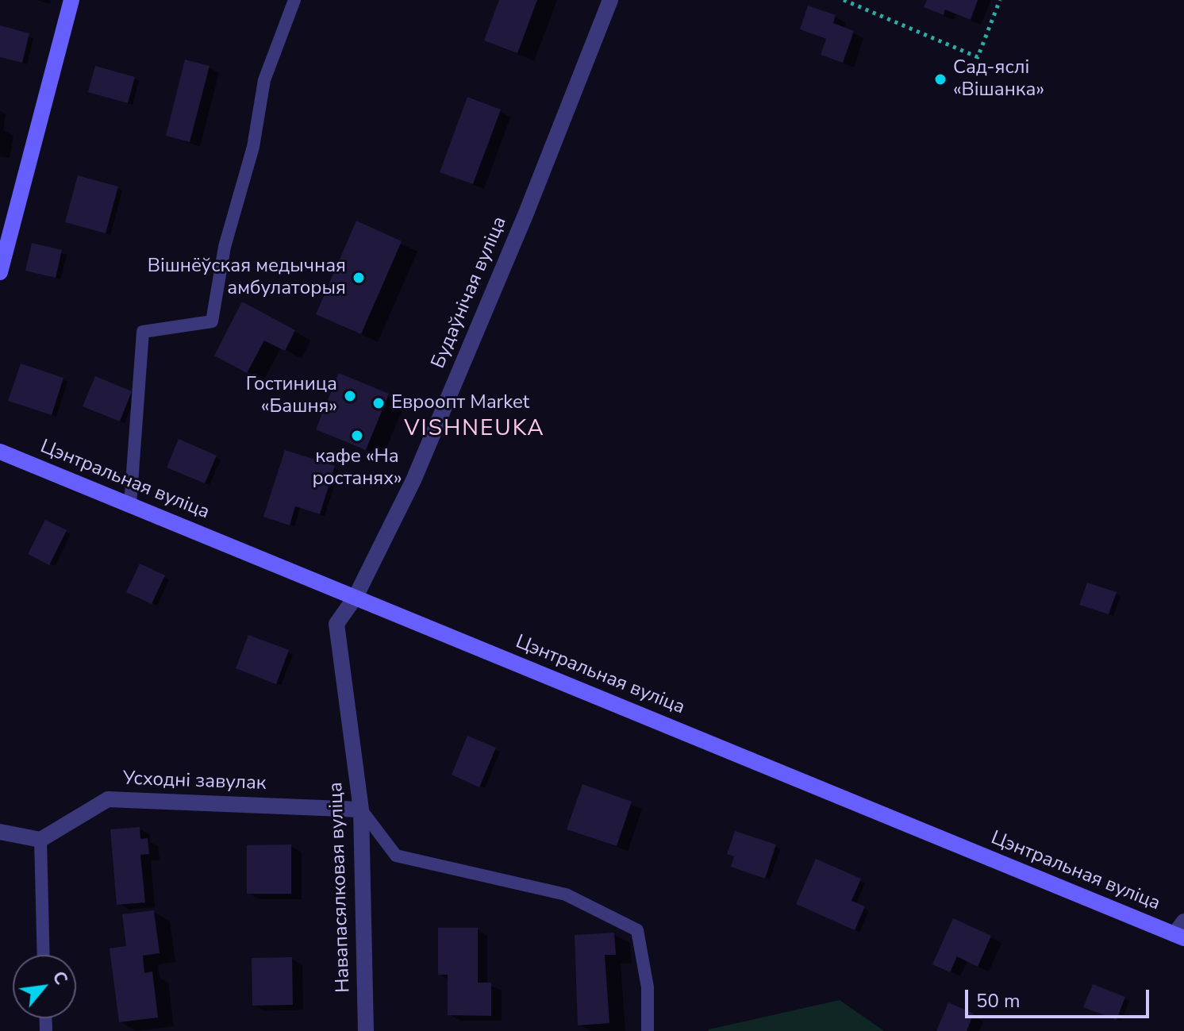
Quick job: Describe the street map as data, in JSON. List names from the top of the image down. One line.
{"streets":{"street":["Будаўнічая вуліца","Цэнтральная вуліца","Усходні завулак","Навапасялковая вуліца"]},"crossings":[["Будаўнічая вуліца","Цэнтральная вуліца"],["Будаўнічая вуліца","Навапасялковая вуліца"],["Цэнтральная вуліца","Навапасялковая вуліца"],["Усходні завулак","Навапасялковая вуліца"]],"districts":["VISHNEUKA"],"places":["Сад-яслі «Вішанка»","Вішнёўская медычная амбулаторыя","Гостиница «Башня»","Евроопт Market","кафе «На ростанях»"],"scale_bar":"50 m","north":"top right"}
